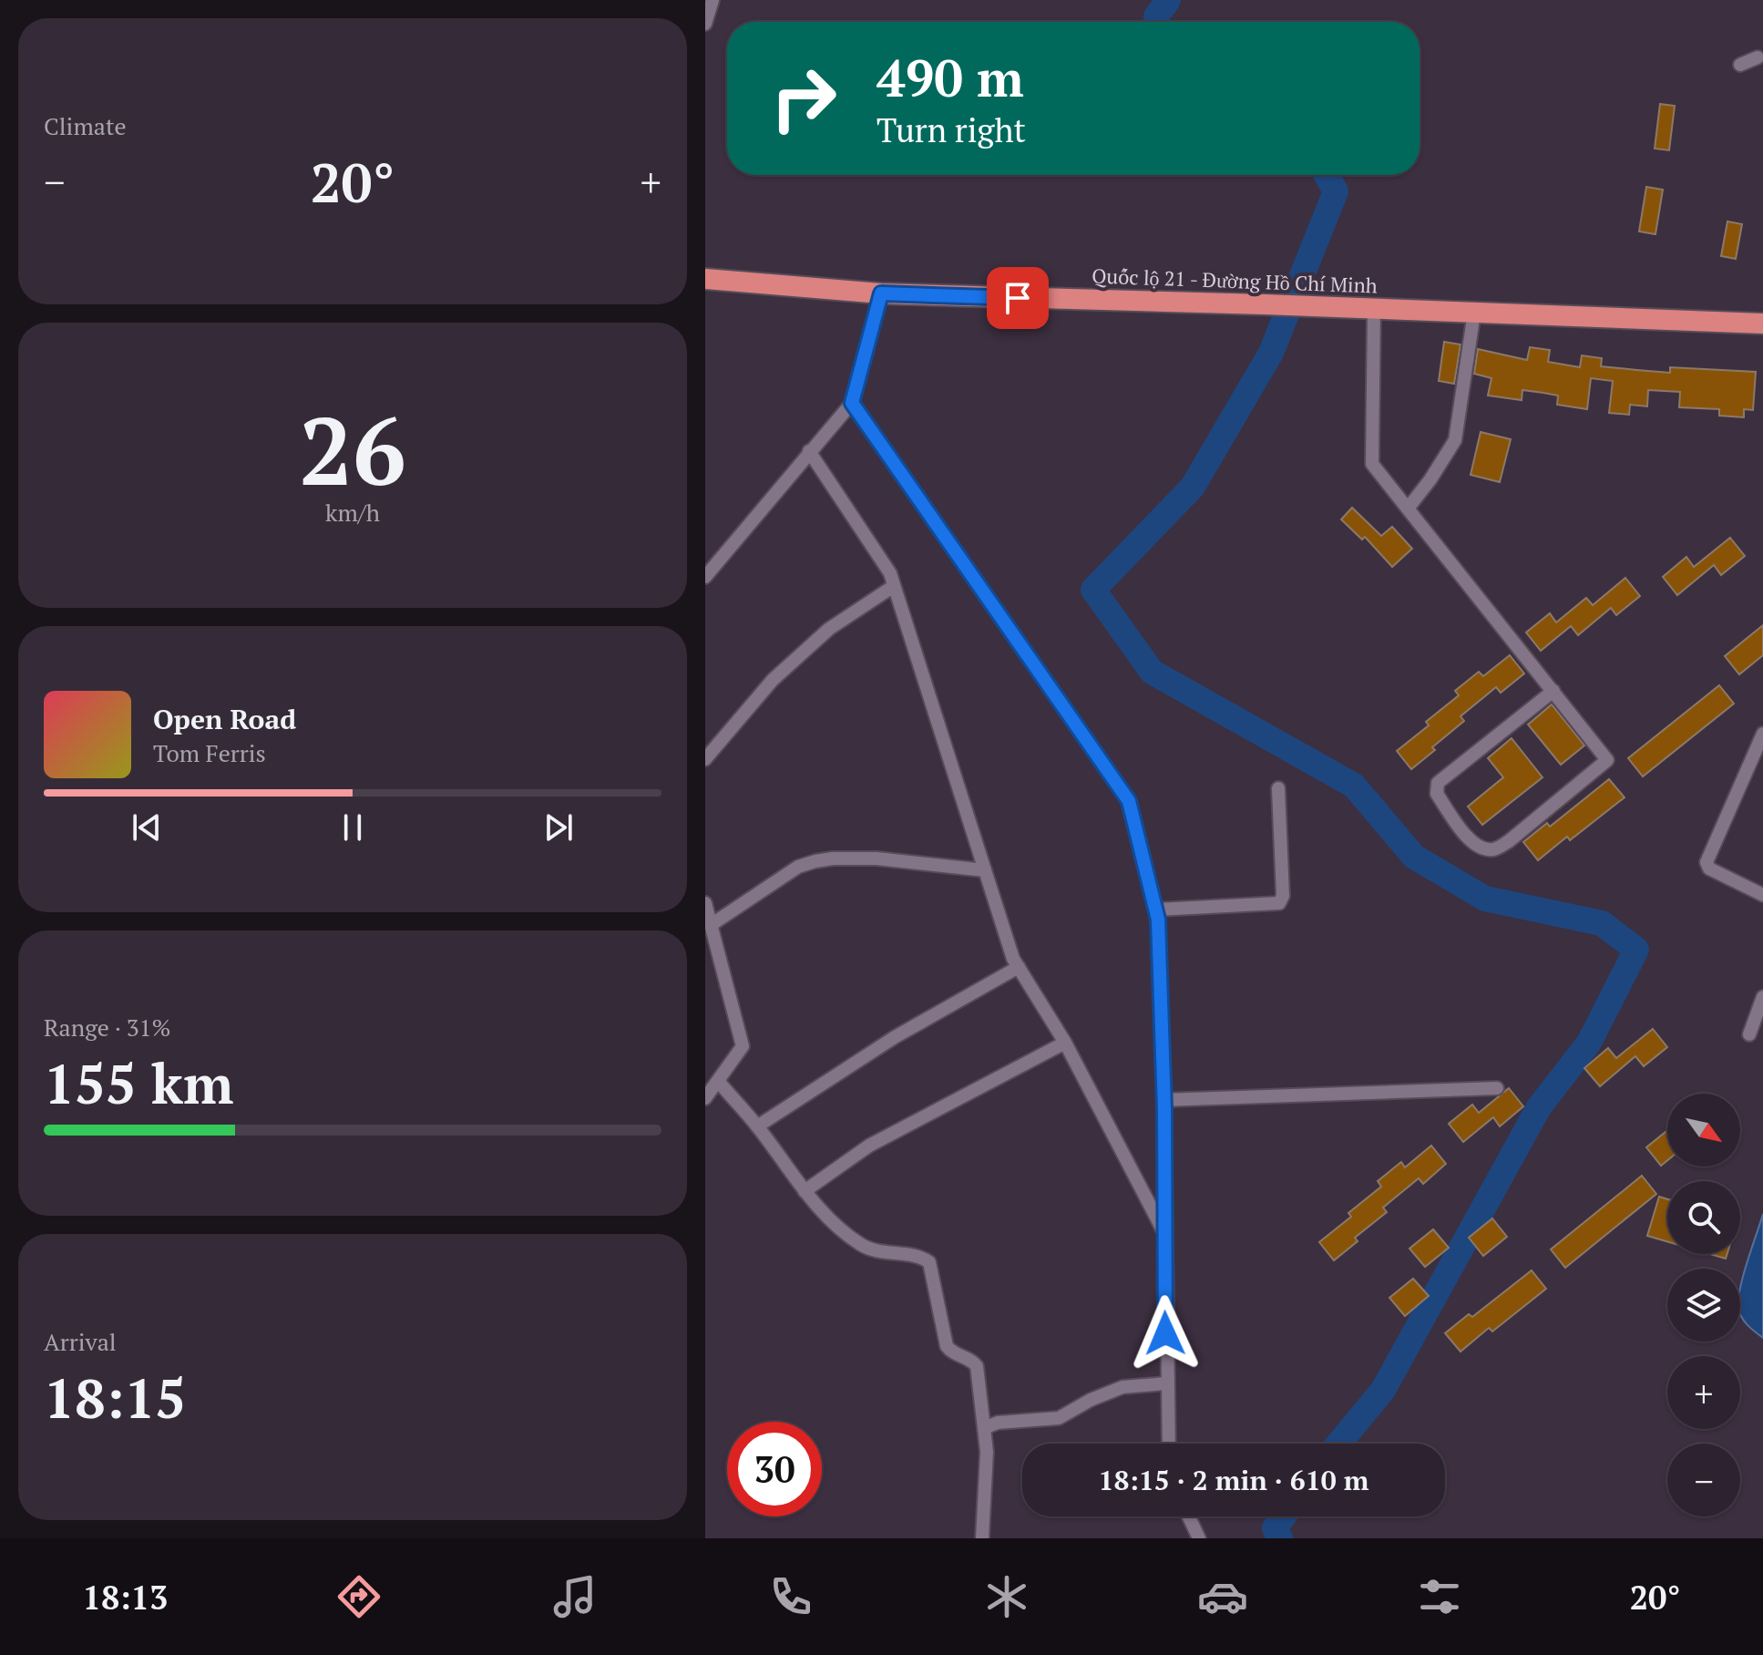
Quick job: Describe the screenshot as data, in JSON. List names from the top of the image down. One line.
{"streets":{"highway":["Quốc lộ 21 - Đường Hồ Chí Minh"]},"north":"bottom right","page":{"tile":["Climate",["26","km/h"],["Range · 31%","155 km"],["Arrival","18:15"]],"turn":["490 m","Turn right"],"heat":["−","20°","+"],"song":["Open Road","Tom Ferris"],"map_buttons":["+","−"],"limit":"30","trip":"18:15 · 2 min · 610 m","tabs":["18:13","20°"]}}
